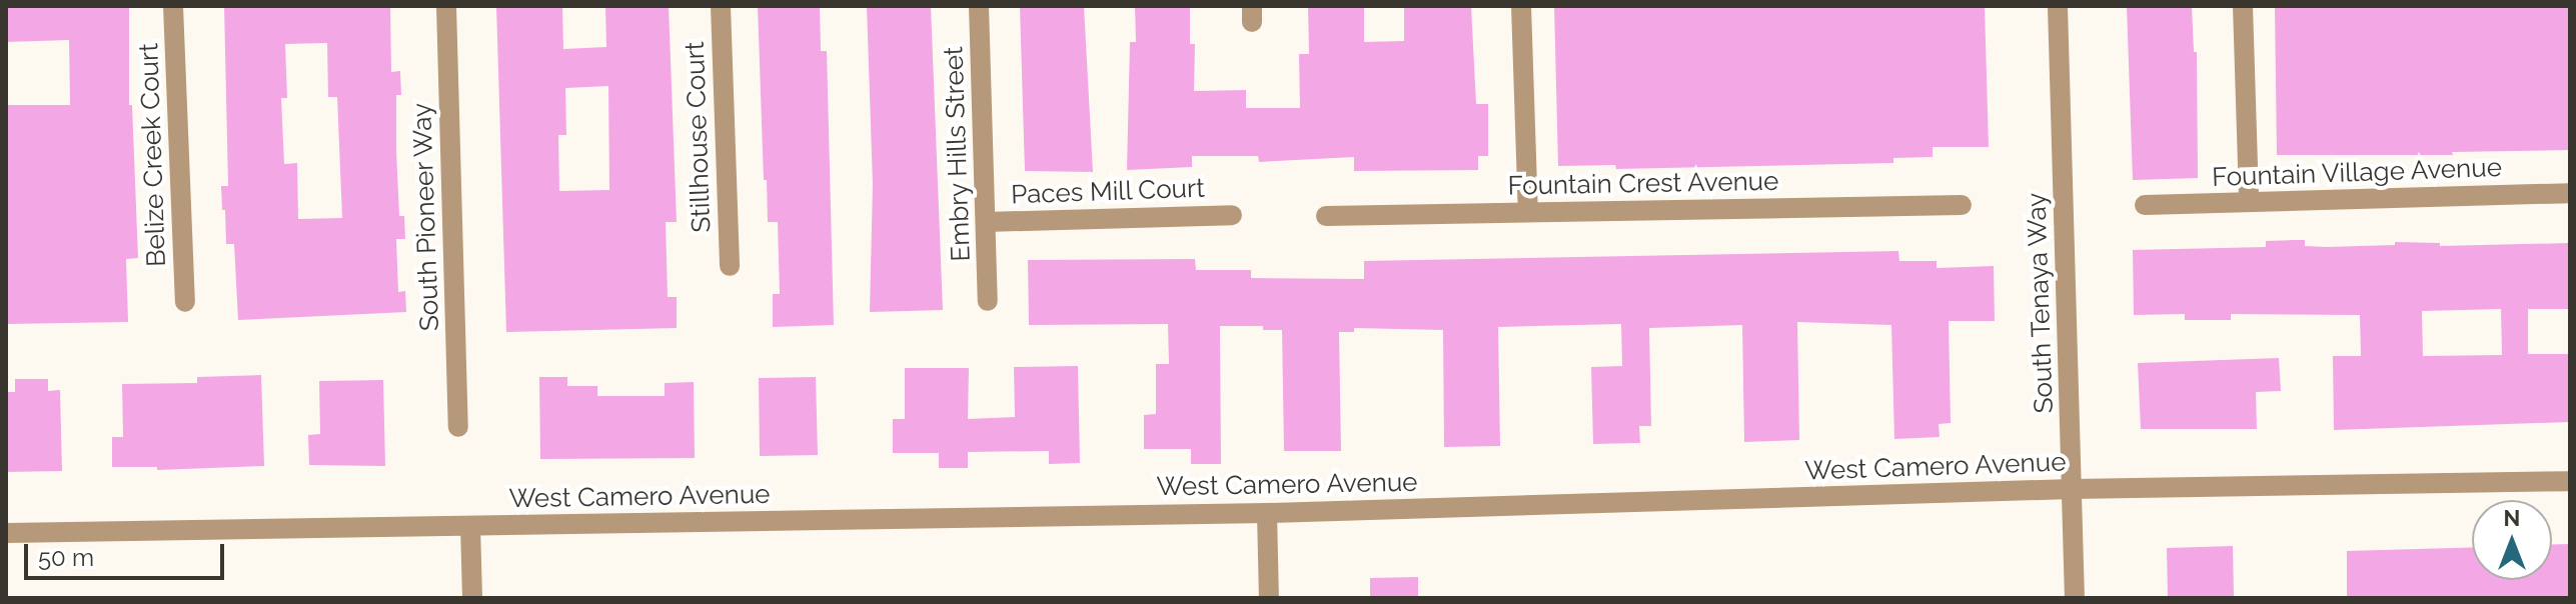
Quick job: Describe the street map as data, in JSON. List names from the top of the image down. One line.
{"streets":{"street":["Stillhouse Court","Embry Hills Street","Belize Creek Court","Fountain Village Avenue","Fountain Crest Avenue","Paces Mill Court","South Pioneer Way","South Tenaya Way","West Camero Avenue"]},"crossings":[["Embry Hills Street","Paces Mill Court"],["South Tenaya Way","West Camero Avenue"]],"scale_bar":"50 m","north":"top"}
